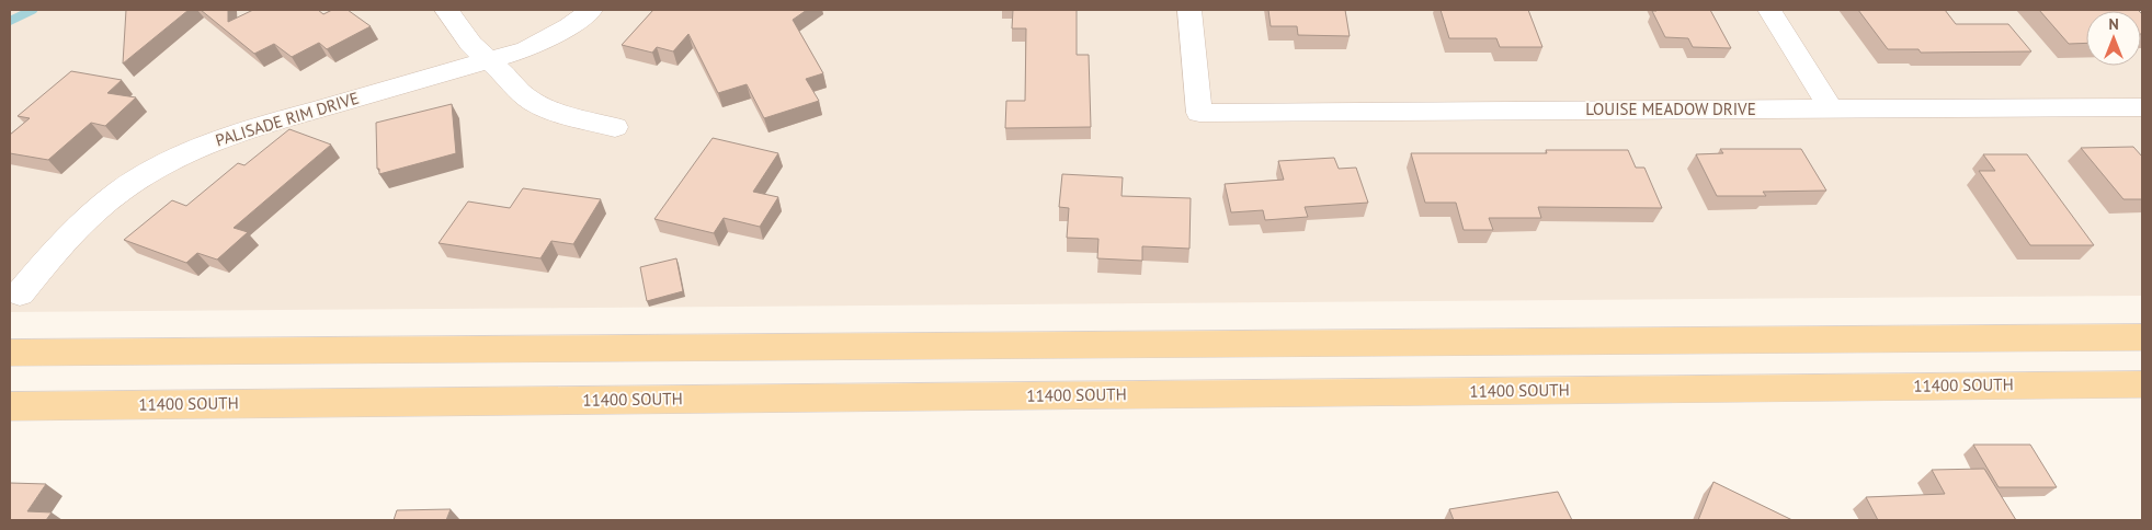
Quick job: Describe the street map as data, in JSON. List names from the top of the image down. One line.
{"streets":{"main road":["11400 SOUTH"],"street":["LOUISE MEADOW DRIVE","PALISADE RIM DRIVE"]},"north":"top"}
